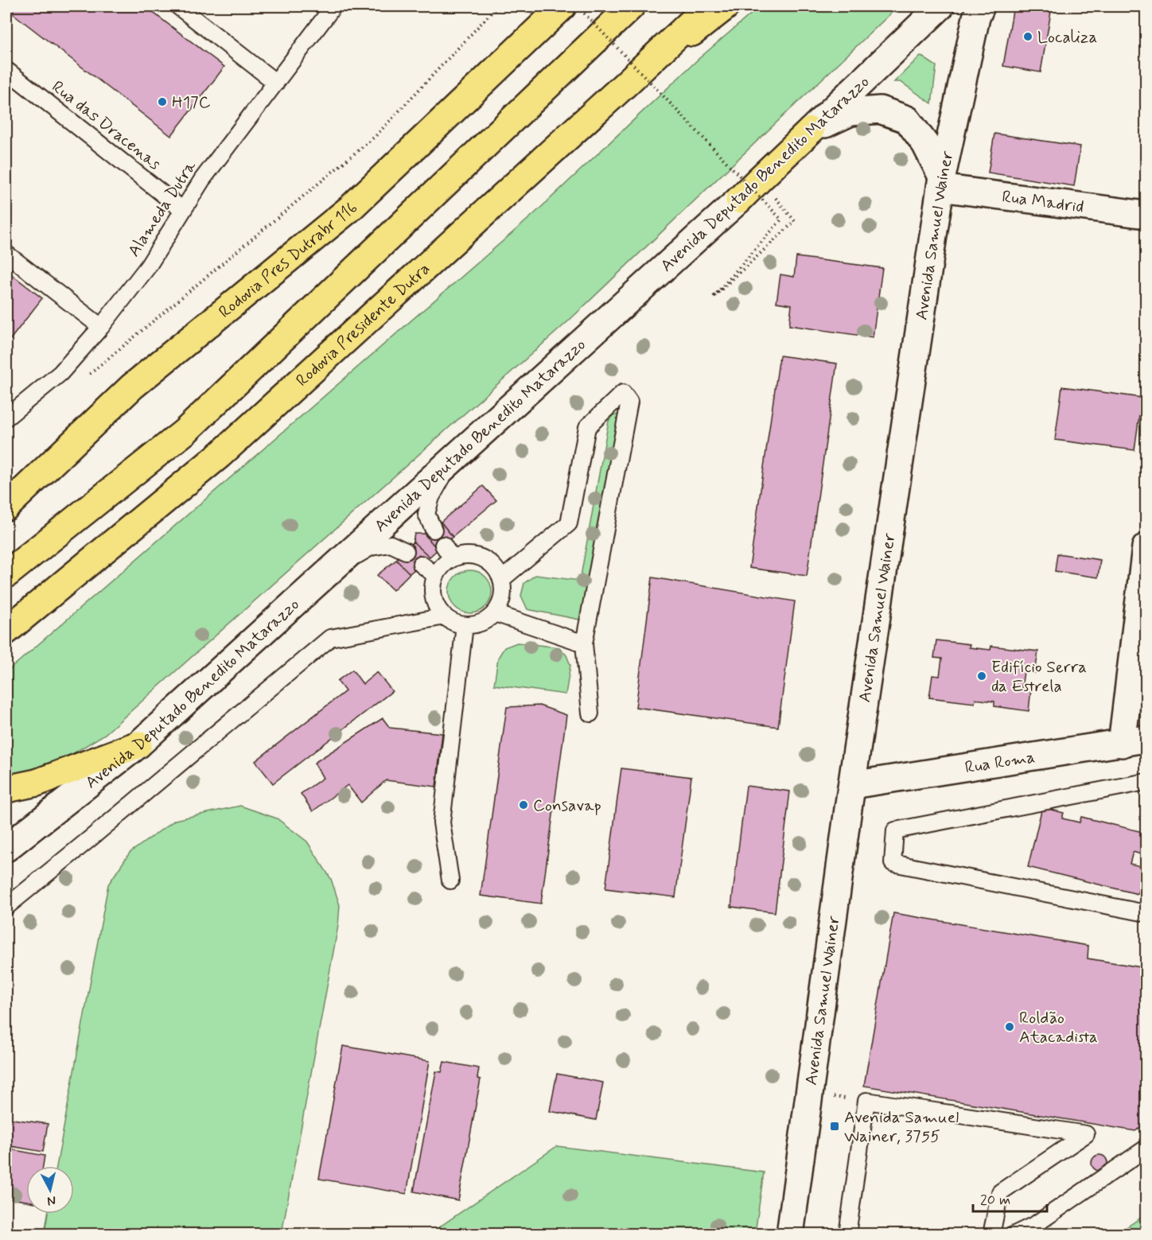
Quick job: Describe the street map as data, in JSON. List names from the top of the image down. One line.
{"streets":{"main road":["Avenida Deputado Benedito Matarazzo","Rua Madrid","Avenida Samuel Wainer","Rodovia Pres Dutrabr 116","Rodovia Presidente Dutra","Rua Roma"],"lane":["Rua das Dracenas","Alameda Dutra"]},"crossings":[["Rua das Dracenas","Alameda Dutra"],["Rua Madrid","Avenida Samuel Wainer"],["Avenida Samuel Wainer","Rua Roma"]],"places":{"other":["Localiza","H17C","Edifício Serra da Estrela","Consavap","Roldão Atacadista"],"transit":["Avenida Samuel Wainer, 3755"]},"scale_bar":"20 m","north":"bottom"}
